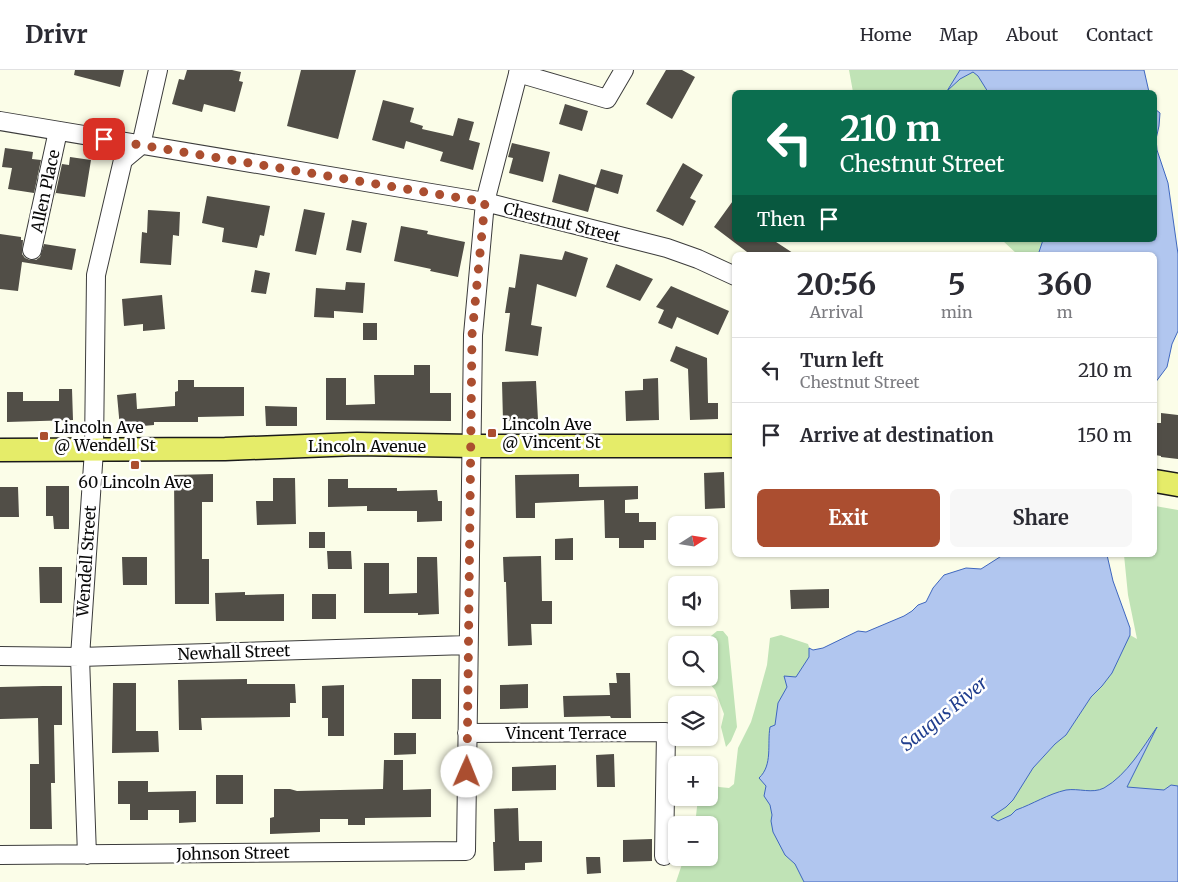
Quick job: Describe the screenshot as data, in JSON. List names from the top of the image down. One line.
{"streets":{"main road":["Lincoln Avenue"],"street":["Allen Place","Chestnut Street","Wendell Street","Newhall Street","Vincent Terrace","Johnson Street"]},"crossings":[["Allen Place","Chestnut Street"],["Chestnut Street","Wendell Street"],["Lincoln Avenue","Wendell Street"],["Wendell Street","Newhall Street"],["Wendell Street","Johnson Street"],["Vincent Terrace","Johnson Street"]],"water":["Saugus River"],"places":{"transit":["Lincoln Ave @ Vincent St","Lincoln Ave @ Wendell St","60 Lincoln Ave"]},"north":"right","page":{"header":"Drivr","nav":["Home","Map","About","Contact"],"turn":["210 m","Chestnut Street"],"then":"Then","eta":["20:56","Arrival","5","min","360","m"],"list":[{"name":"Turn left","note":"Chestnut Street","value":"210 m"},{"name":"Arrive at destination","value":"150 m"}],"buttons":["Exit","Share"],"map_buttons":["+","−"]}}
